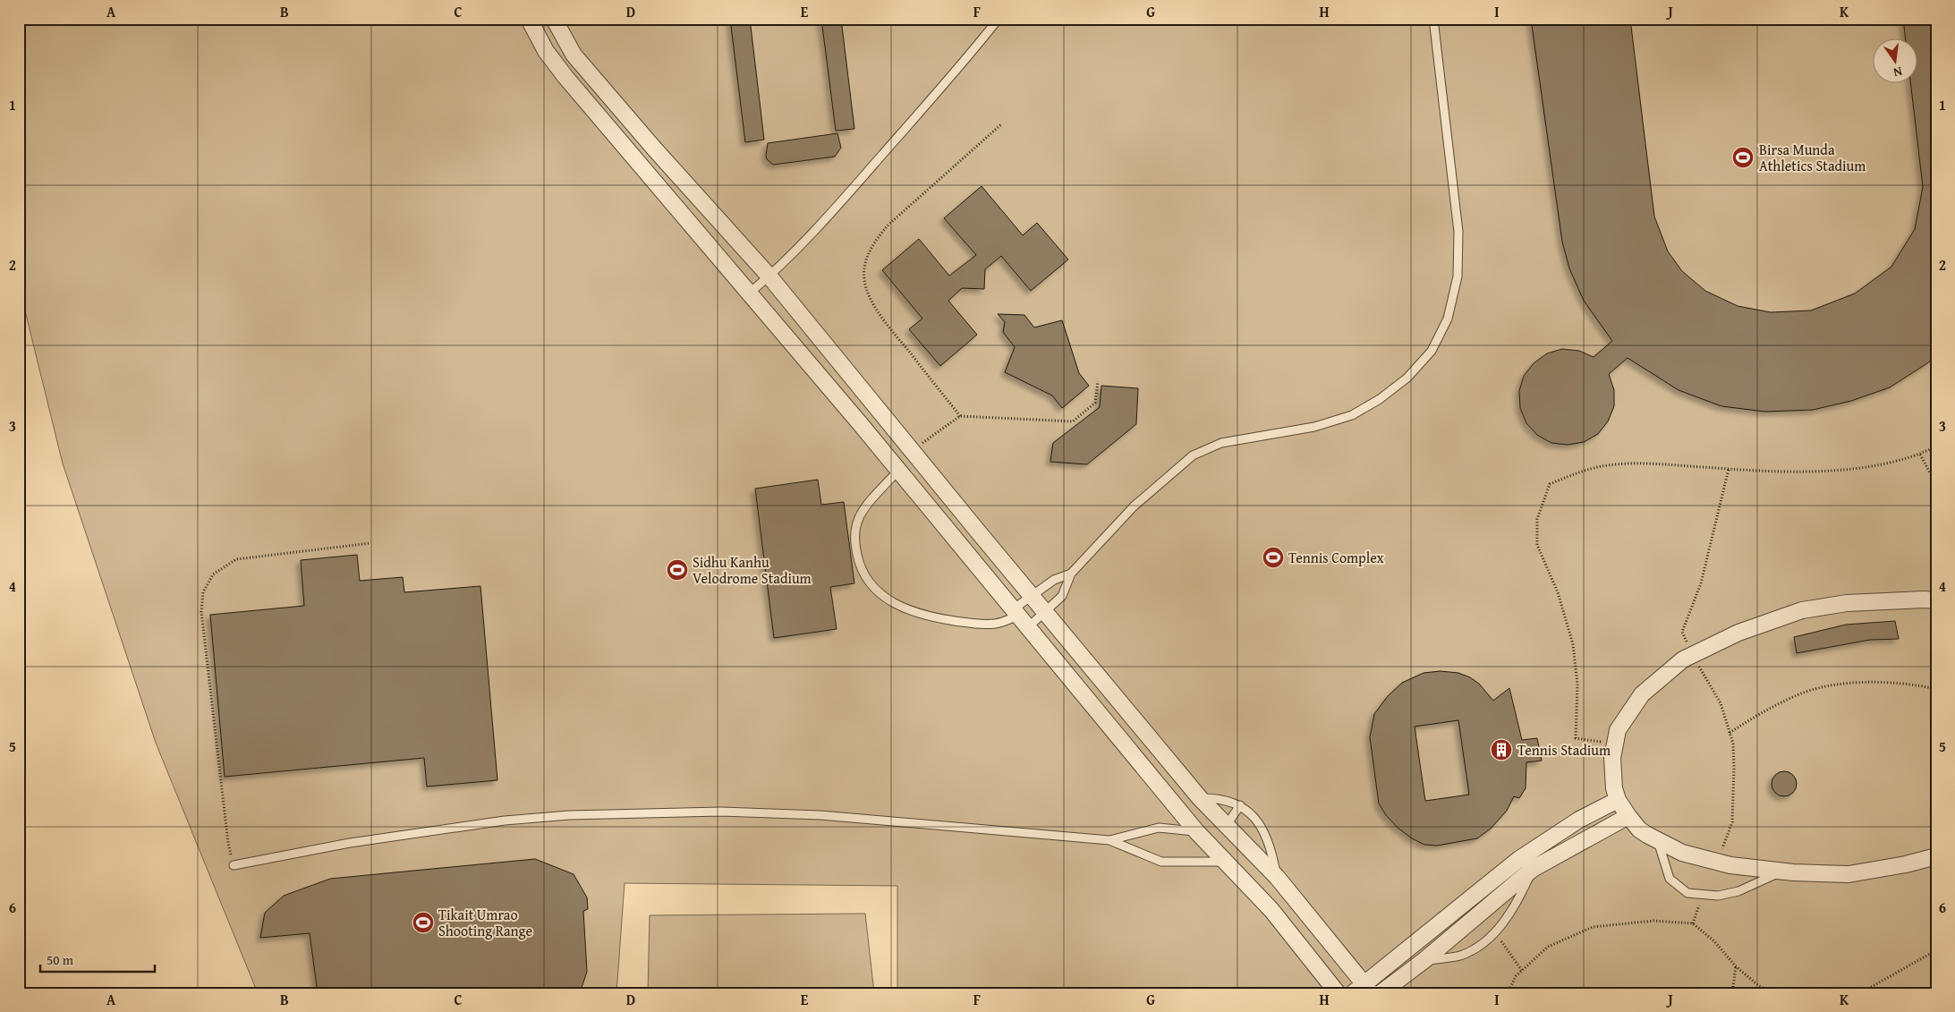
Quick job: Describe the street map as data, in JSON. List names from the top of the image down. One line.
{"places":{"sports":["Birsa Munda Athletics Stadium","Tennis Complex","Sidhu Kanhu Velodrome Stadium","Tikait Umrao Shooting Range"],"building":["Tennis Stadium"]},"scale_bar":"50 m","north":"bottom","grid":{"columns":["A","B","C","D","E","F","G","H","I","J","K"],"rows":["1","2","3","4","5","6"]}}
